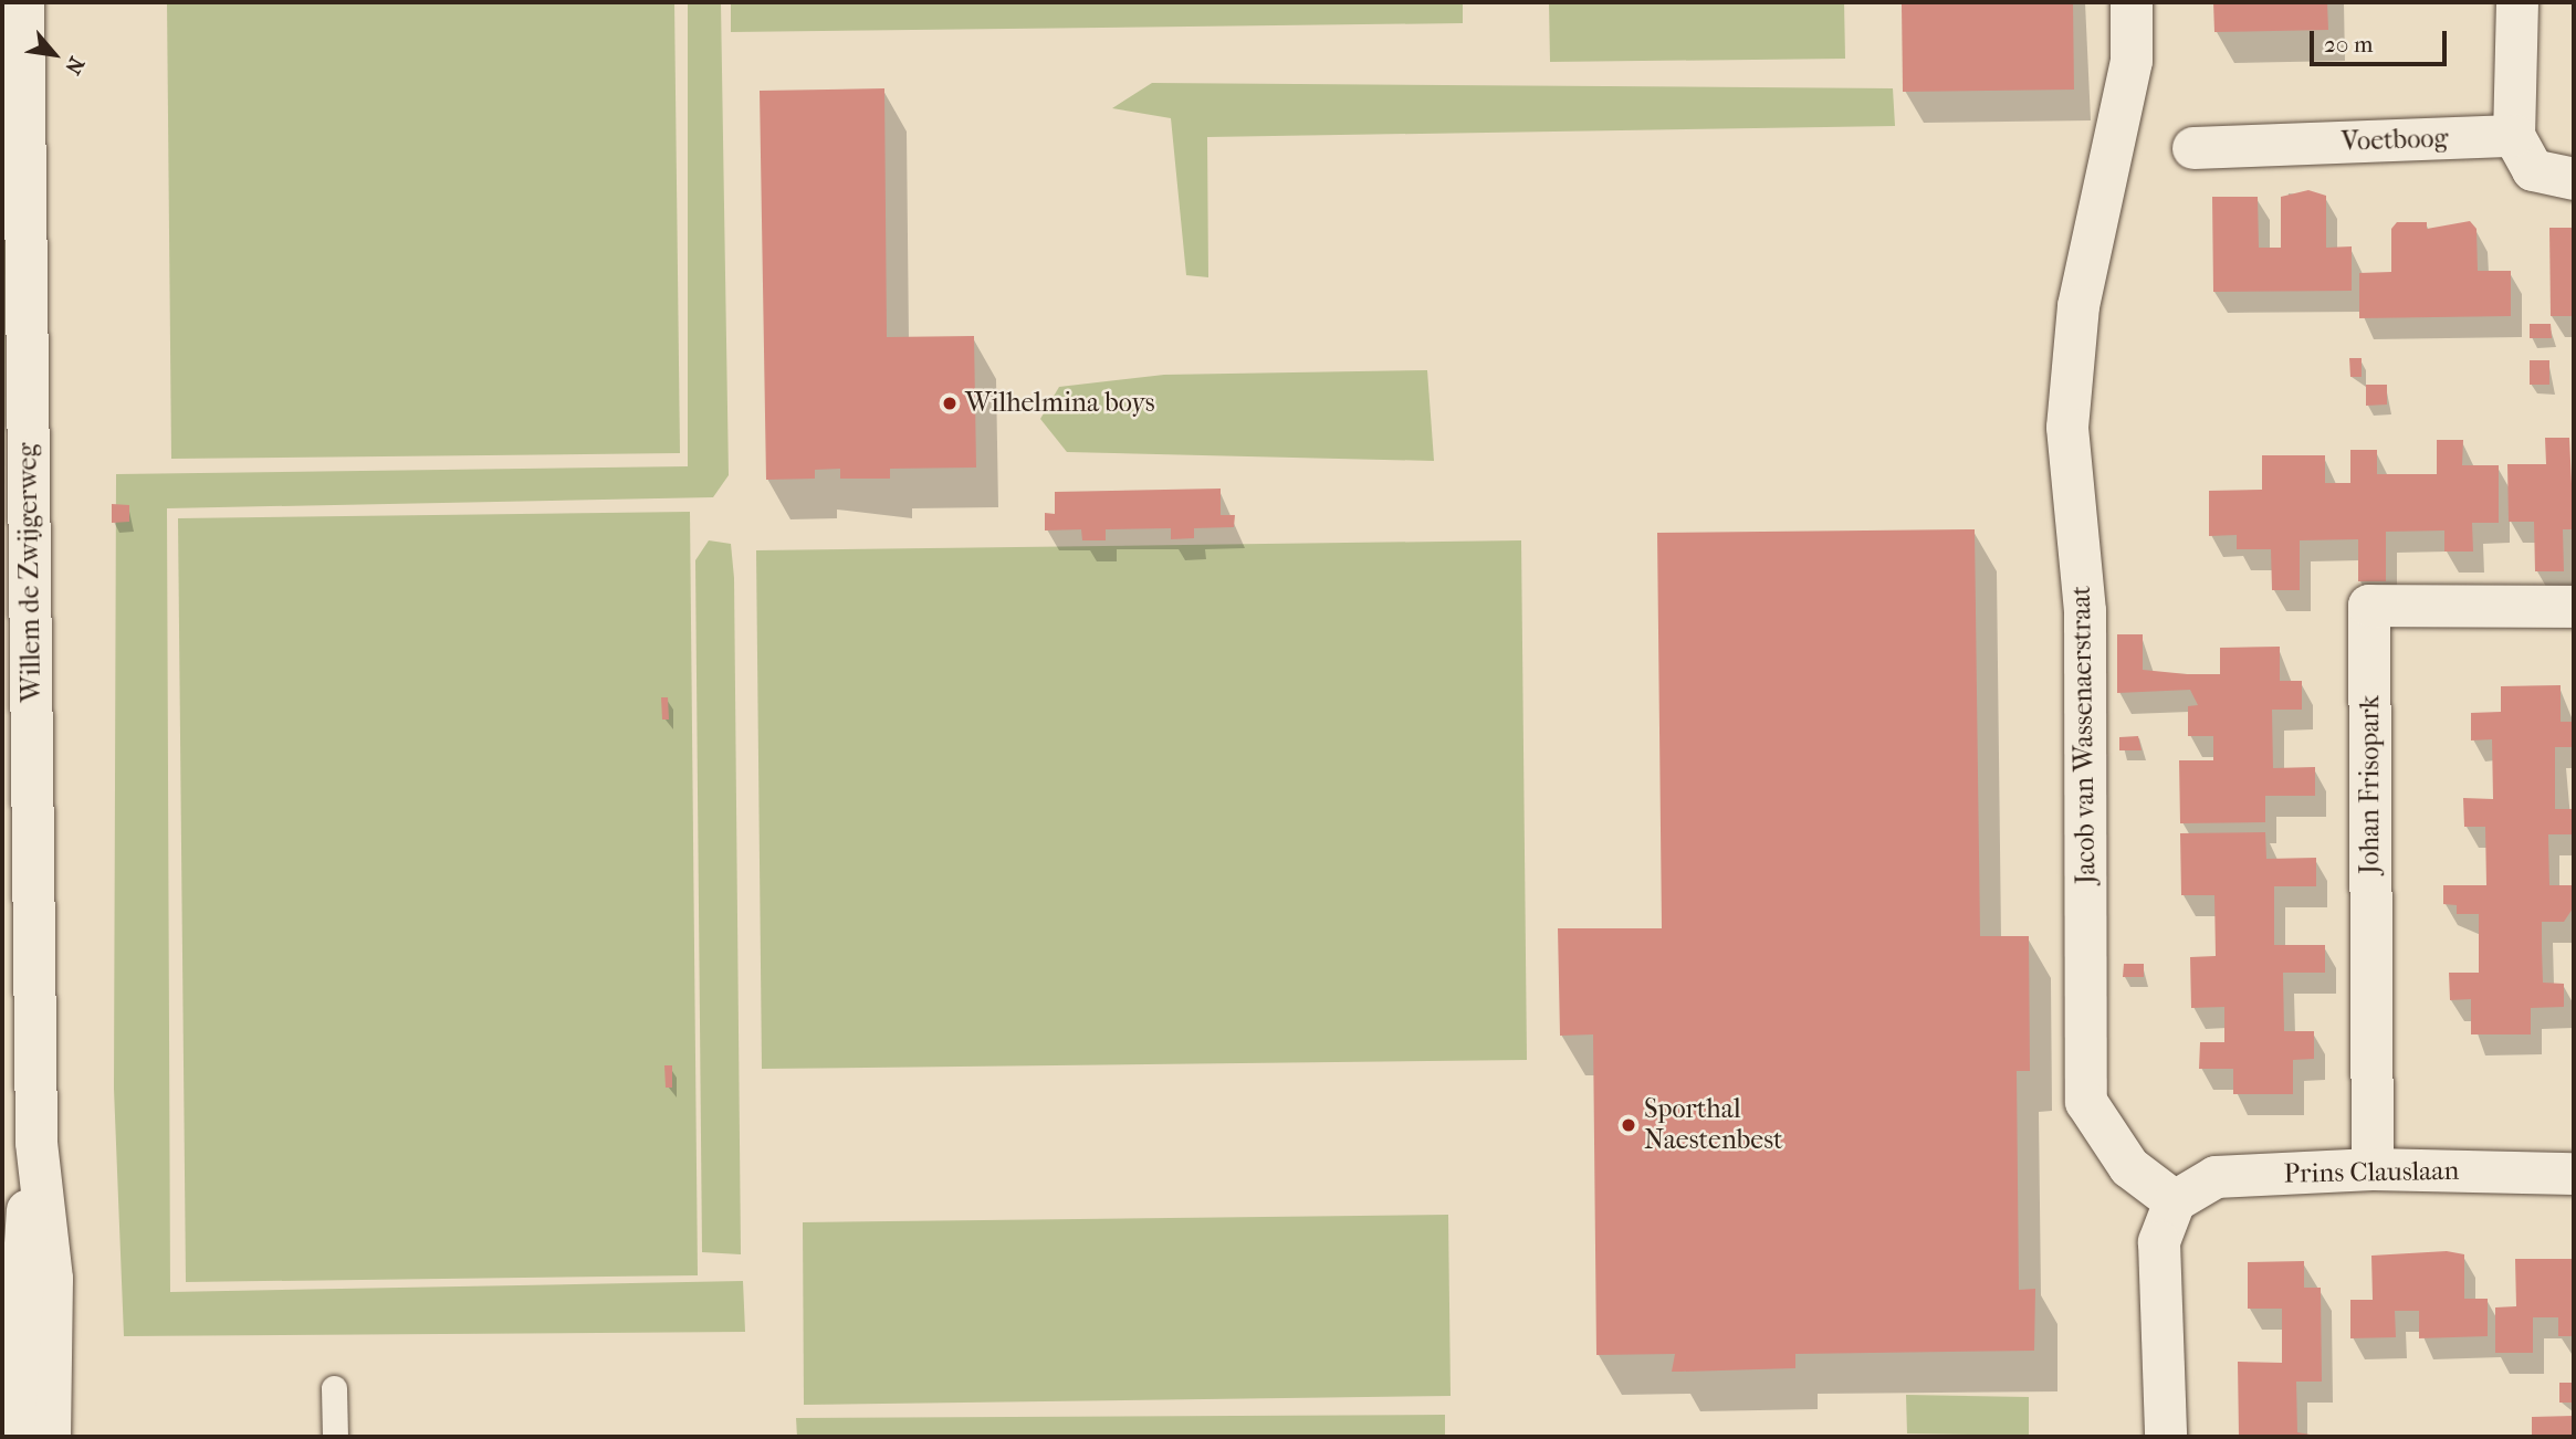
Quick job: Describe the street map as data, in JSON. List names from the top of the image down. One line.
{"streets":{"street":["Voetboog","Willem de Zwijgerweg","Jacob van Wassenaerstraat","Johan Frisopark","Prins Clauslaan"]},"crossings":[["Jacob van Wassenaerstraat","Prins Clauslaan"],["Johan Frisopark","Prins Clauslaan"]],"places":["Wilhelmina boys","Sporthal Naestenbest"],"scale_bar":"20 m","north":"bottom right"}
